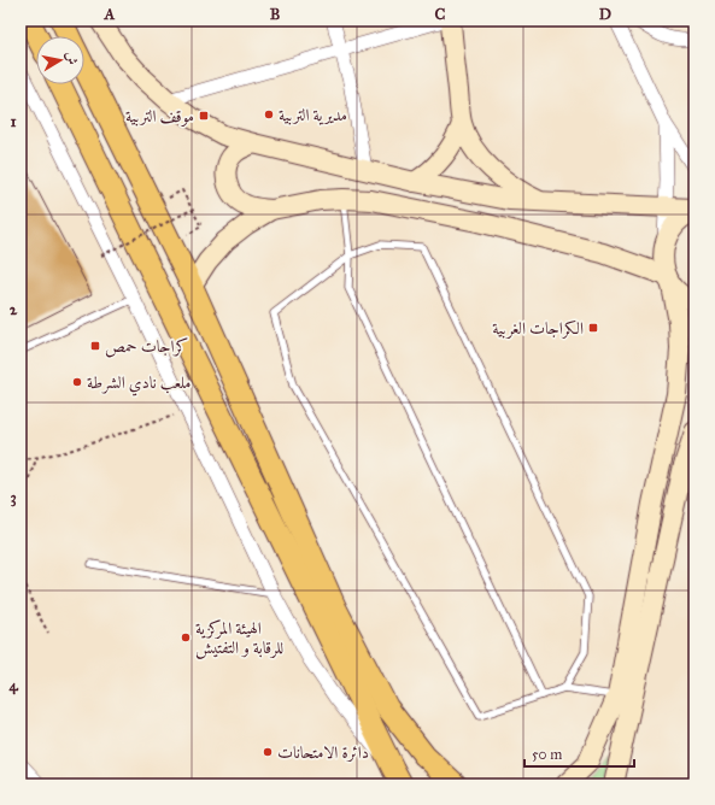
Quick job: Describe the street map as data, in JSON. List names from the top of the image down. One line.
{"places":{"other":["مديرية التربية","ملعب نادي الشرطة","الهيئة المركزية للرقابة و التفتيش","دائرة الامتحانات"],"transit":["موقف التربية","الكراجات الغربية","كراجات حمص"]},"scale_bar":"50 m","north":"right","grid":{"columns":["A","B","C","D"],"rows":["1","2","3","4"]}}
